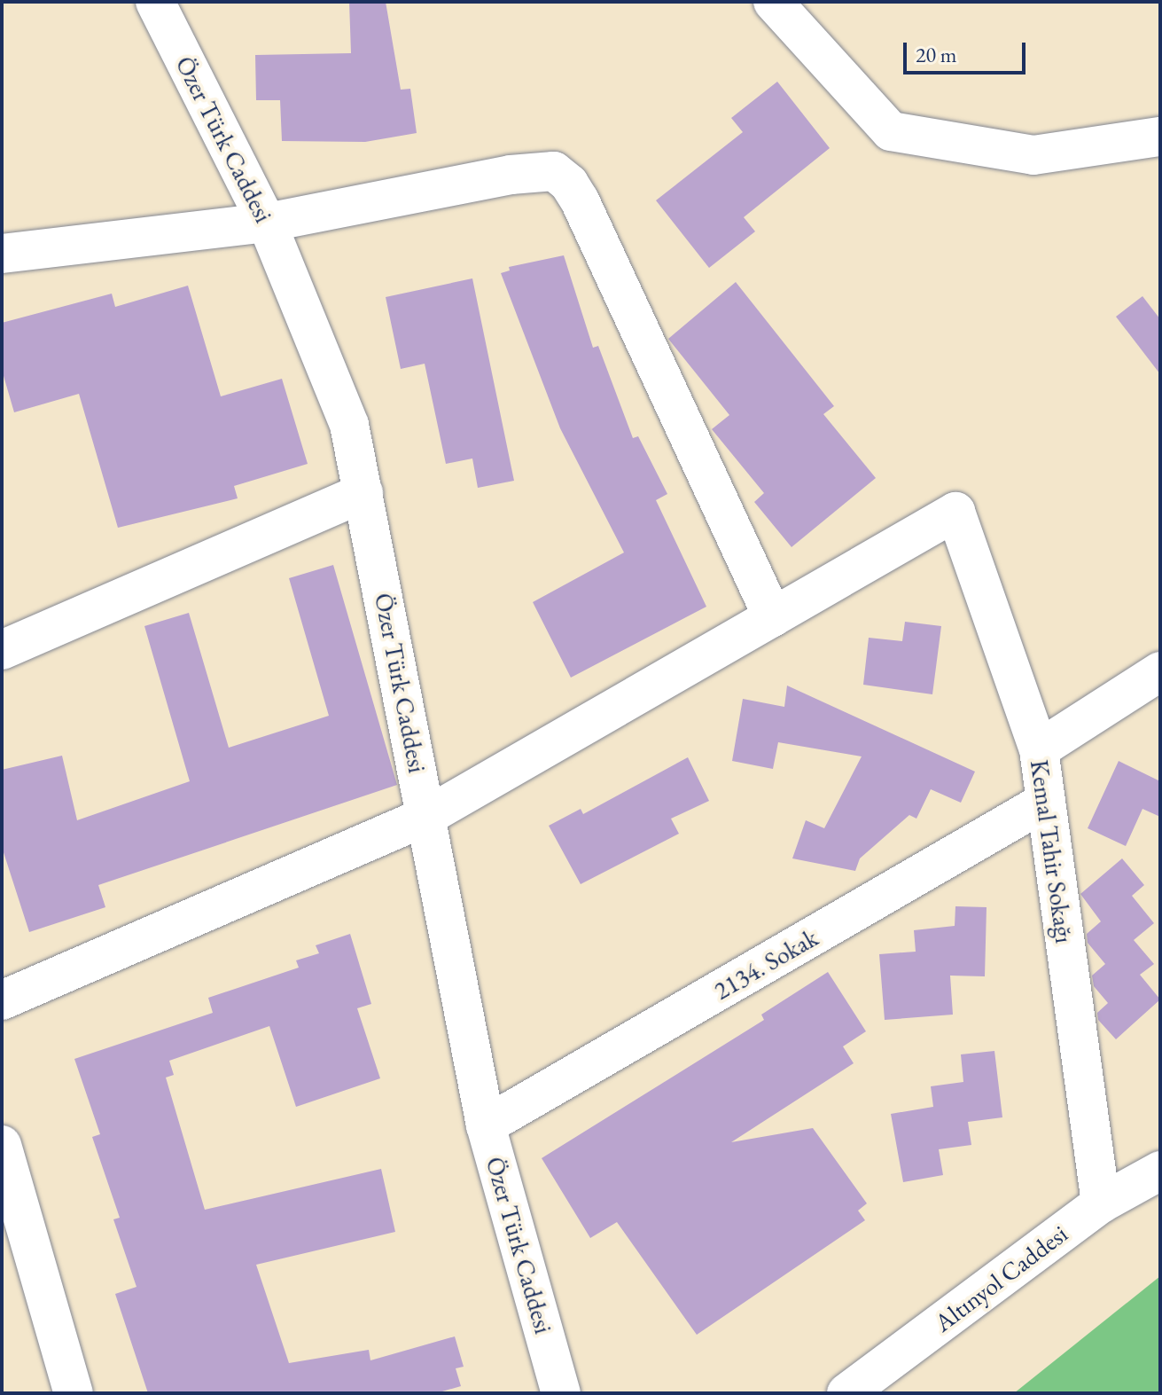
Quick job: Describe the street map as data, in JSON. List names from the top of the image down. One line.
{"streets":{"street":["Özer Türk Caddesi","Kemal Tahir Sokağı","2134. Sokak","Altınyol Caddesi"]},"crossings":[["Özer Türk Caddesi","2134. Sokak"],["Kemal Tahir Sokağı","2134. Sokak"],["Kemal Tahir Sokağı","Altınyol Caddesi"]],"scale_bar":"20 m"}
